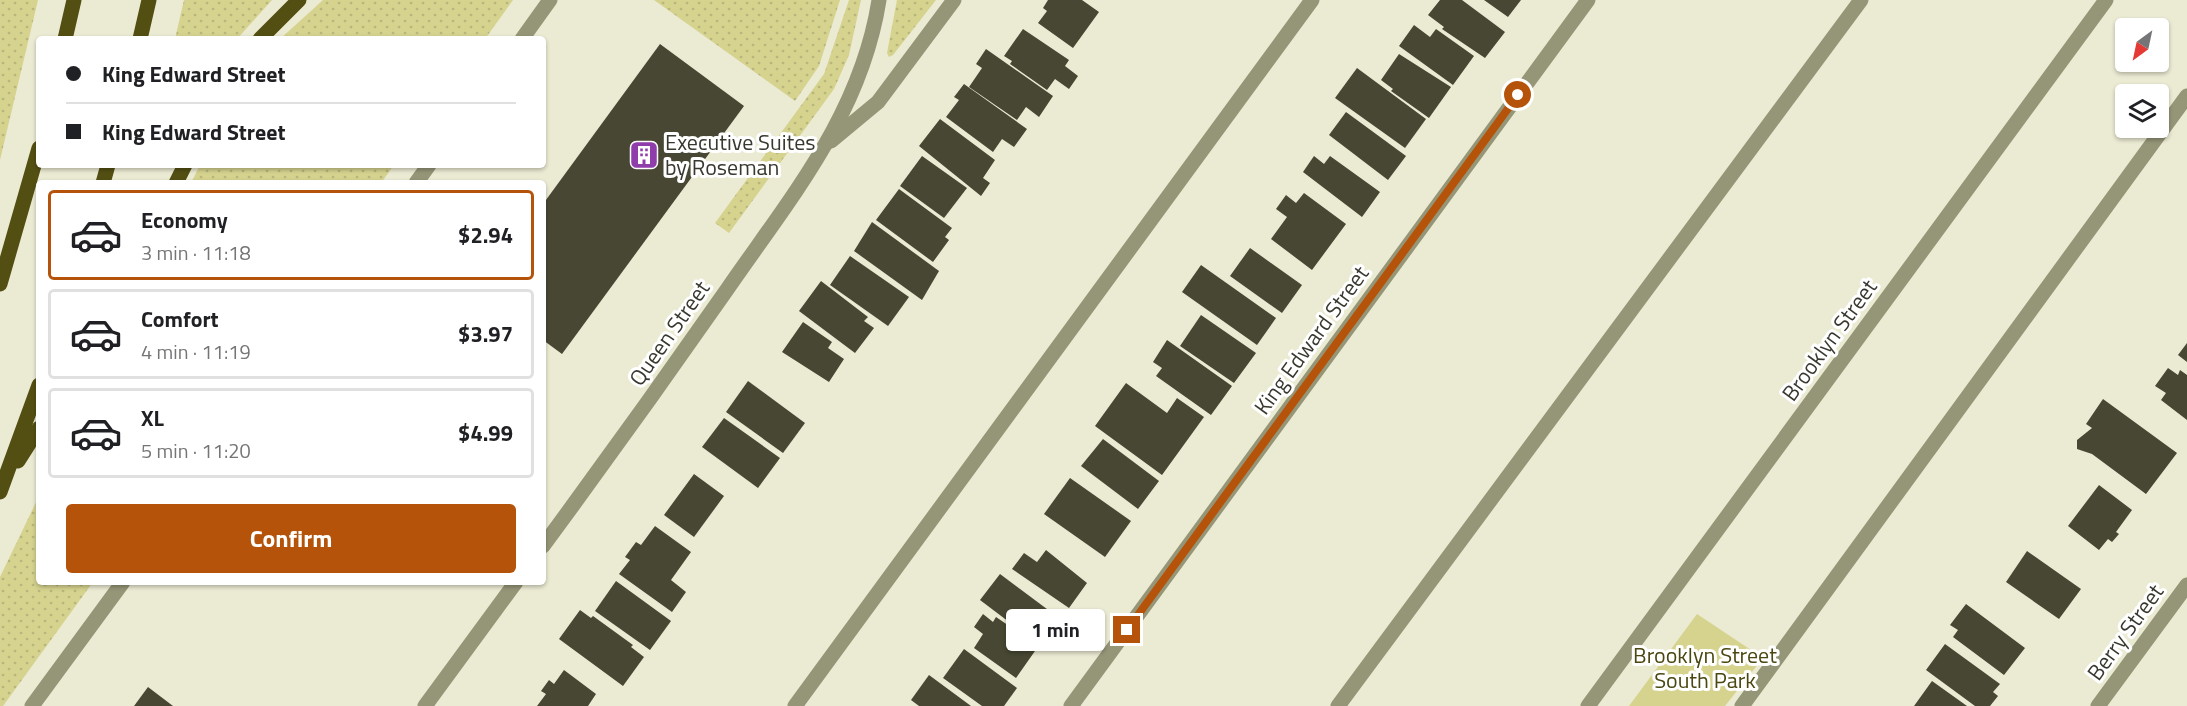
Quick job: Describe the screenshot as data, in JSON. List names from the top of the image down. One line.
{"streets":{"street":["Queen Street","King Edward Street","Brooklyn Street","Berry Street"]},"parks":["Brooklyn Street South Park"],"places":{"building":["Executive Suites by Roseman"]},"north":"bottom left","page":{"banner":["King Edward Street","King Edward Street"],"list":[{"name":"Economy","note":"3 min · 11:18","value":"$2.94"},{"name":"Comfort","note":"4 min · 11:19","value":"$3.97"},{"name":"XL","note":"5 min · 11:20","value":"$4.99"}],"buttons":"Confirm","bubble":"1 min"}}
